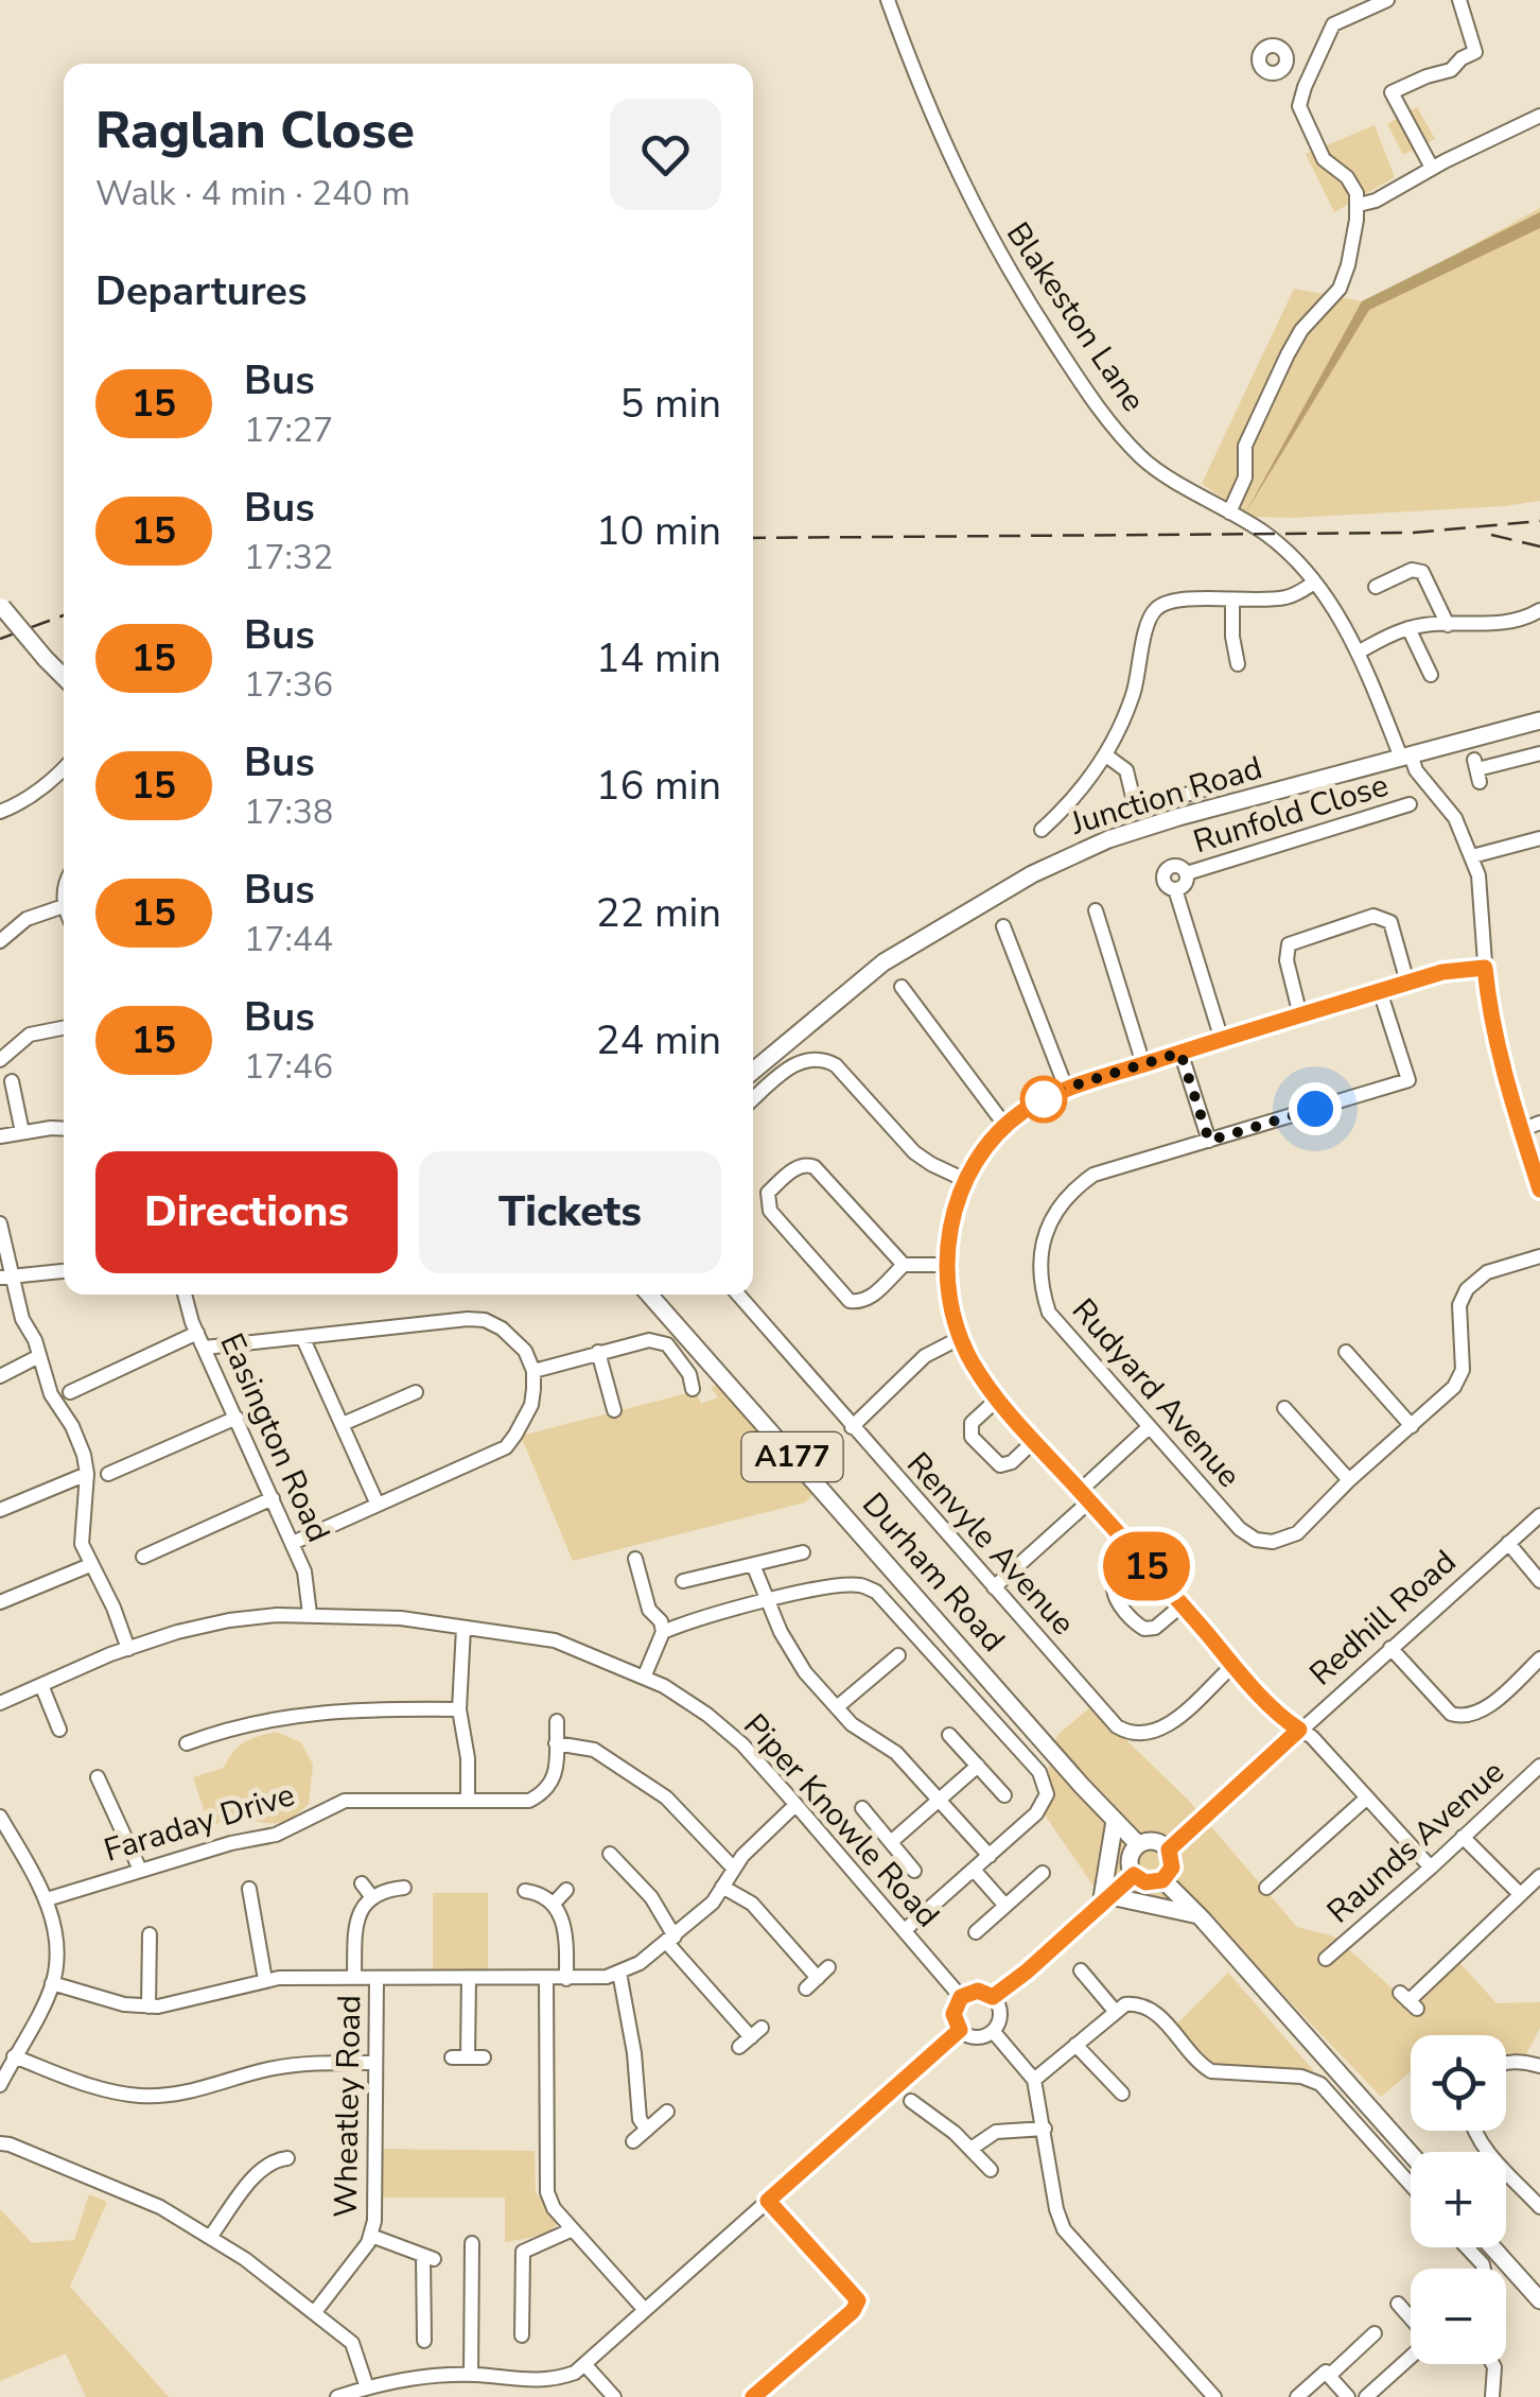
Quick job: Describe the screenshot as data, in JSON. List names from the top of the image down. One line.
{"streets":{"main road":["Junction Road","A177","Durham Road"],"street":["Blakeston Lane","Runfold Close","Rudyard Avenue","Easington Road","Renvyle Avenue","Redhill Road","Piper Knowle Road","Faraday Drive","Raunds Avenue","Wheatley Road"]},"crossings":[["Blakeston Lane","Junction Road"],["Easington Road","Piper Knowle Road"],["Durham Road","Redhill Road"]],"lines":["bus line 15"],"page":{"on_map":"15","heading":[["Raglan Close","Walk · 4 min · 240 m"],"Departures"],"list":[{"mark":"15","name":"Bus","note":"17:27","value":"5 min"},{"mark":"15","name":"Bus","note":"17:32","value":"10 min"},{"mark":"15","name":"Bus","note":"17:36","value":"14 min"},{"mark":"15","name":"Bus","note":"17:38","value":"16 min"},{"mark":"15","name":"Bus","note":"17:44","value":"22 min"},{"mark":"15","name":"Bus","note":"17:46","value":"24 min"}],"buttons":["Directions","Tickets"],"map_buttons":["+","−"]}}
